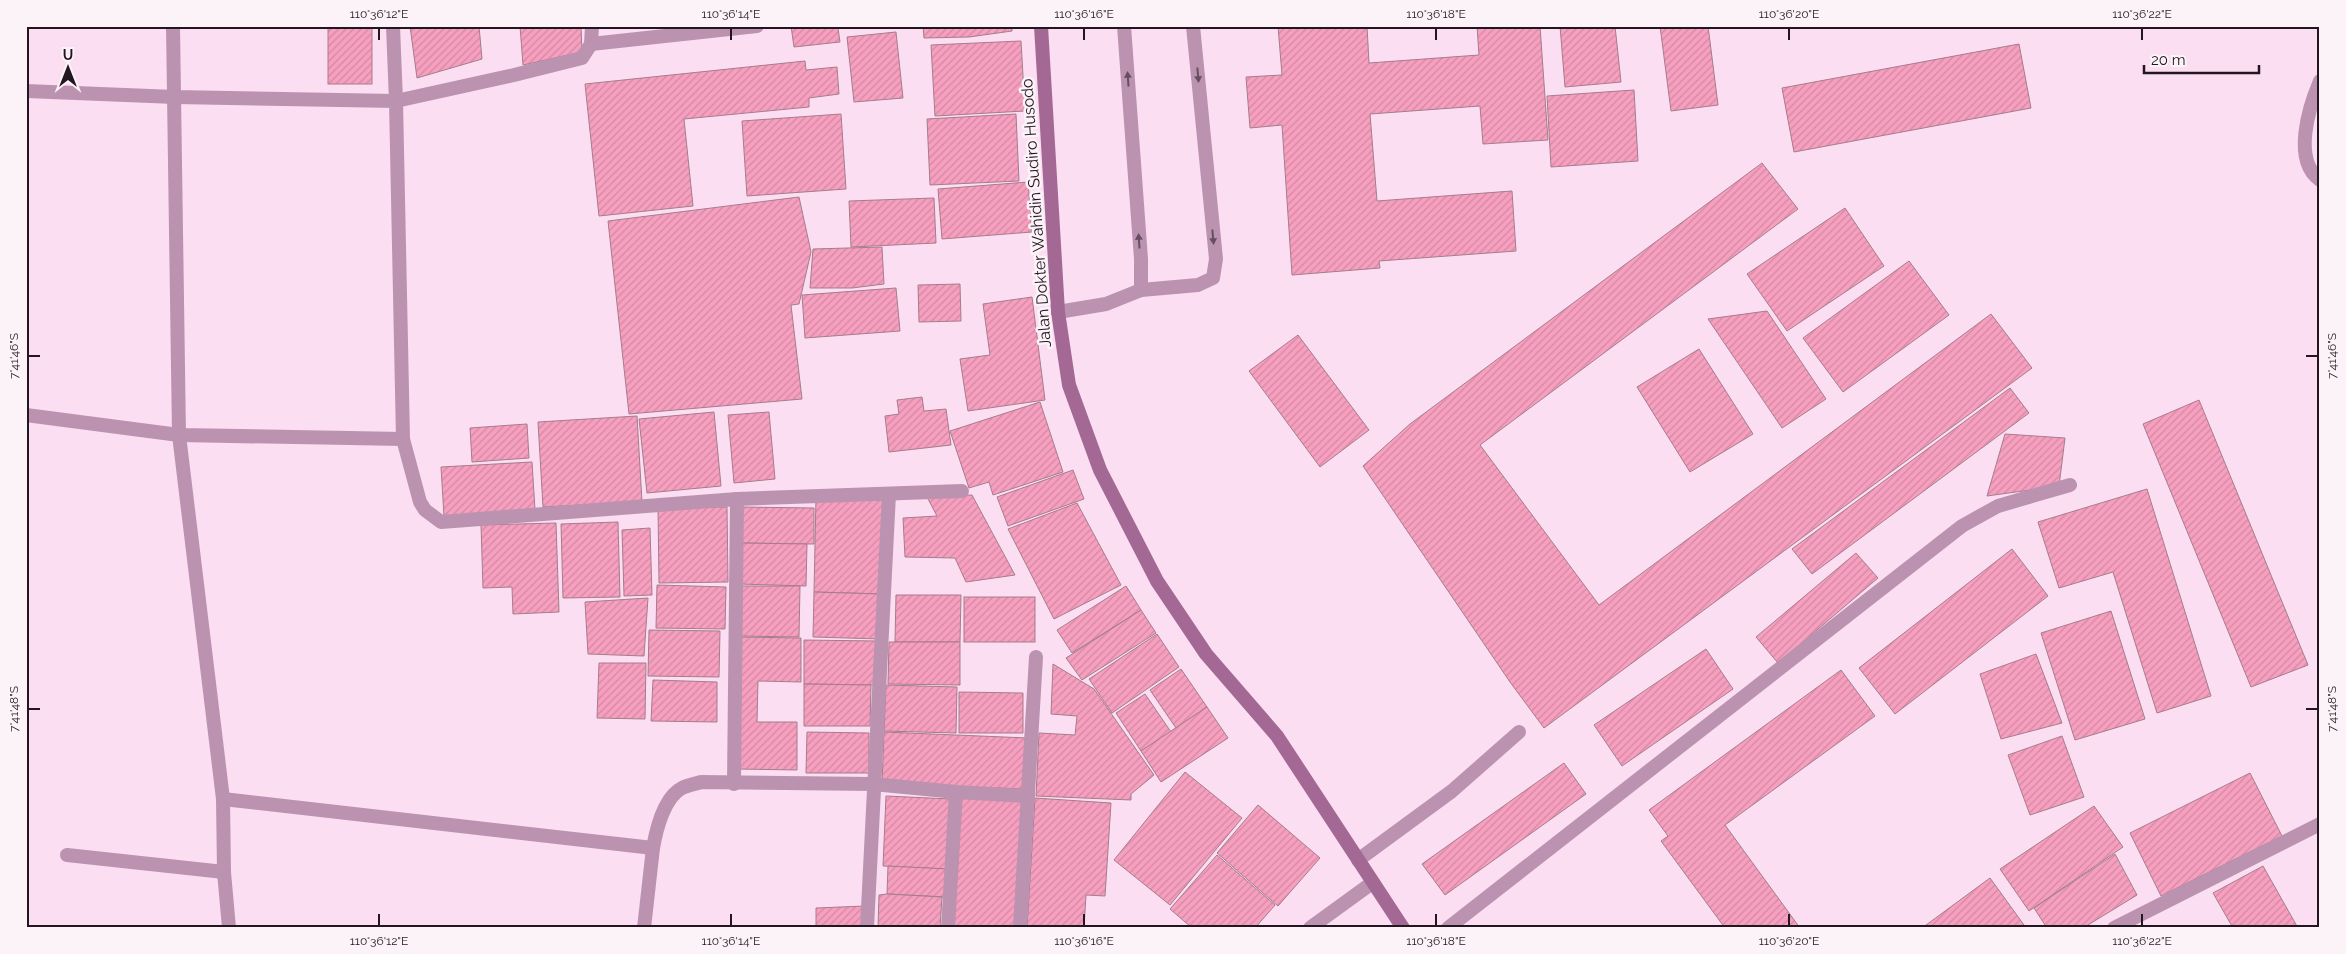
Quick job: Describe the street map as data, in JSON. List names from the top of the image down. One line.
{"streets":{"main road":["Jalan Dokter Wahidin Sudiro Husodo"]},"scale_bar":"20 m","north":"top","coordinates":["110°36'12\"E","110°36'14\"E","110°36'16\"E","110°36'18\"E","110°36'20\"E","110°36'22\"E","7°41'46\"S","7°41'48\"S"]}
